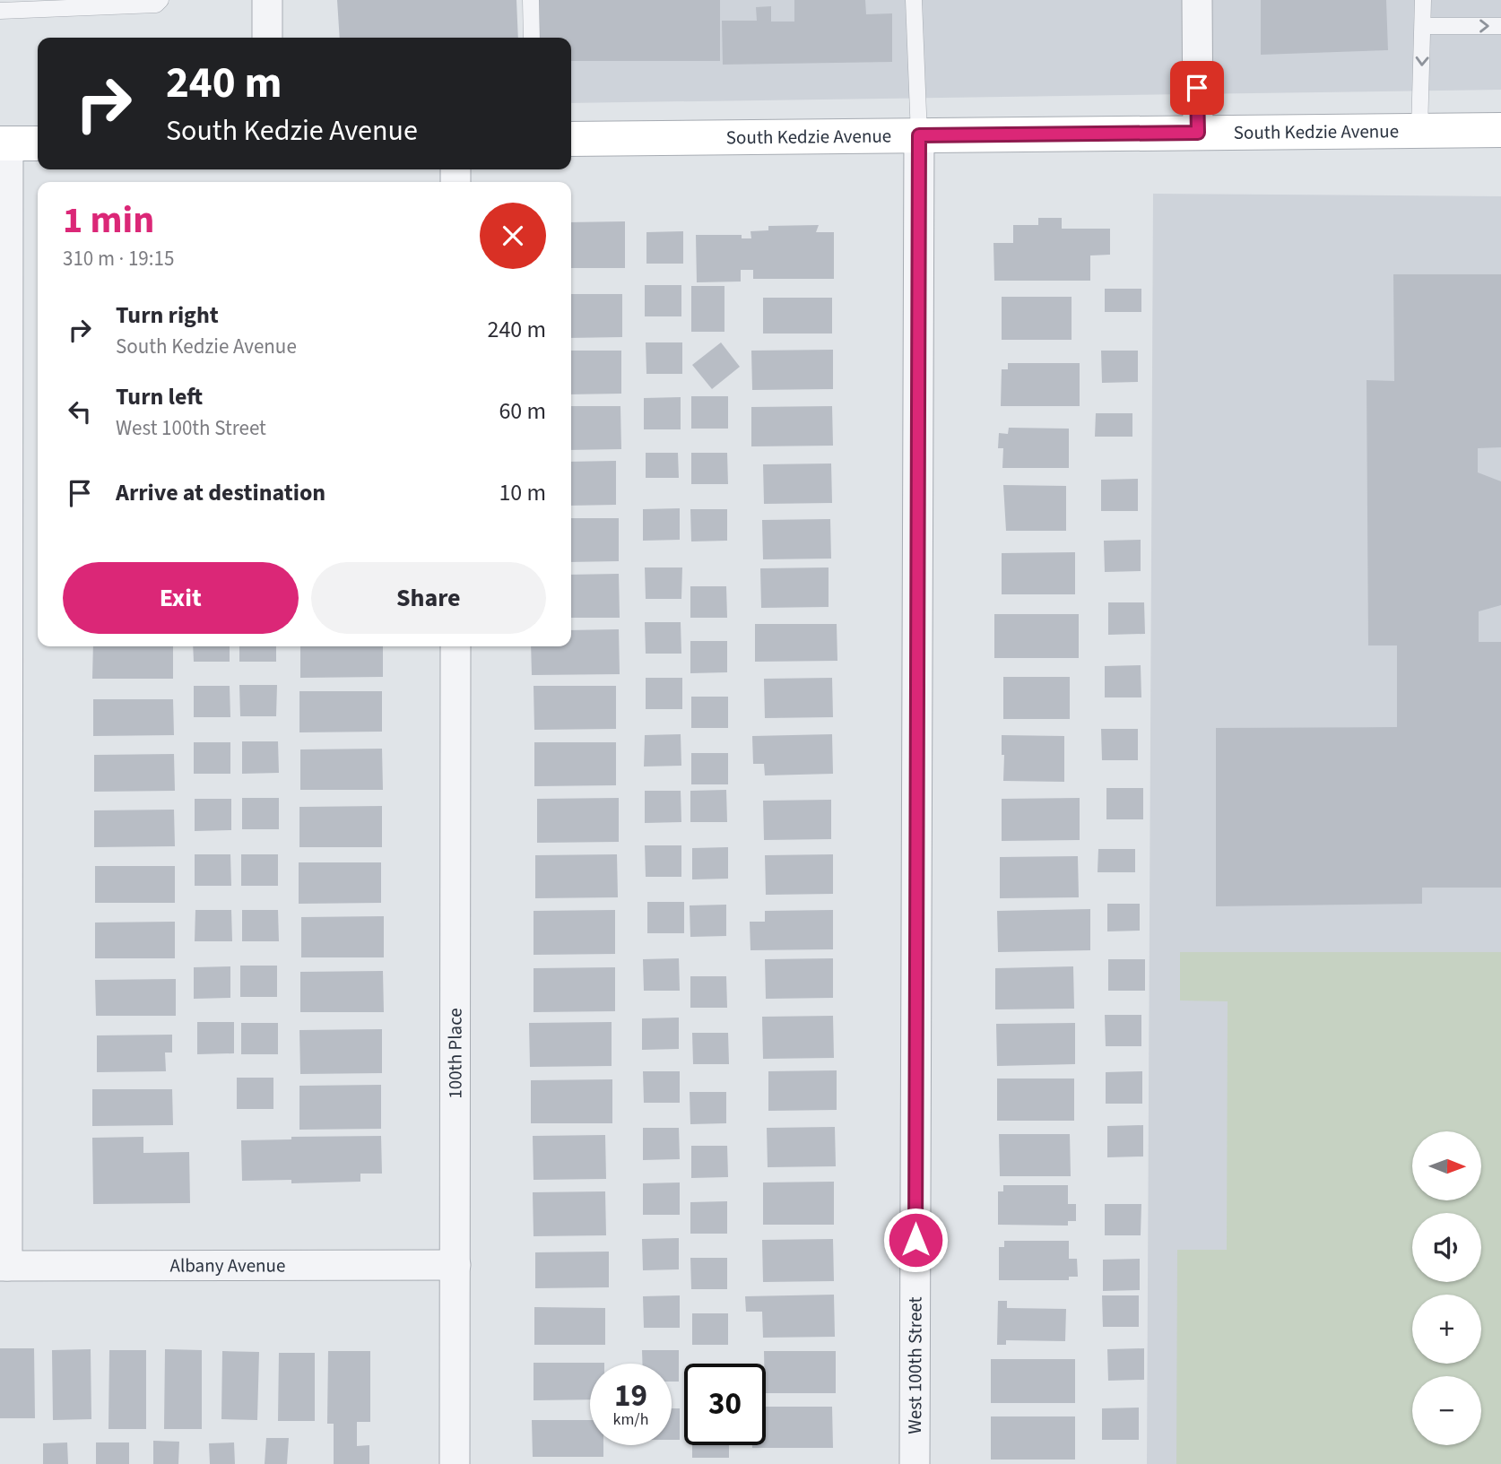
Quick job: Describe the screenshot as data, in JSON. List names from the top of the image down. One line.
{"streets":{"main road":["South Kedzie Avenue"],"street":["100th Place","Albany Avenue","West 100th Street"]},"crossings":[["South Kedzie Avenue","West 100th Street"],["100th Place","Albany Avenue"]],"north":"right","page":{"turn":["240 m","South Kedzie Avenue"],"heading":["1 min","310 m · 19:15"],"list":[{"name":"Turn right","note":"South Kedzie Avenue","value":"240 m"},{"name":"Turn left","note":"West 100th Street","value":"60 m"},{"name":"Arrive at destination","value":"10 m"}],"buttons":["Exit","Share"],"map_buttons":["+","−"],"speed":"19 km/h","limit":"30"}}
